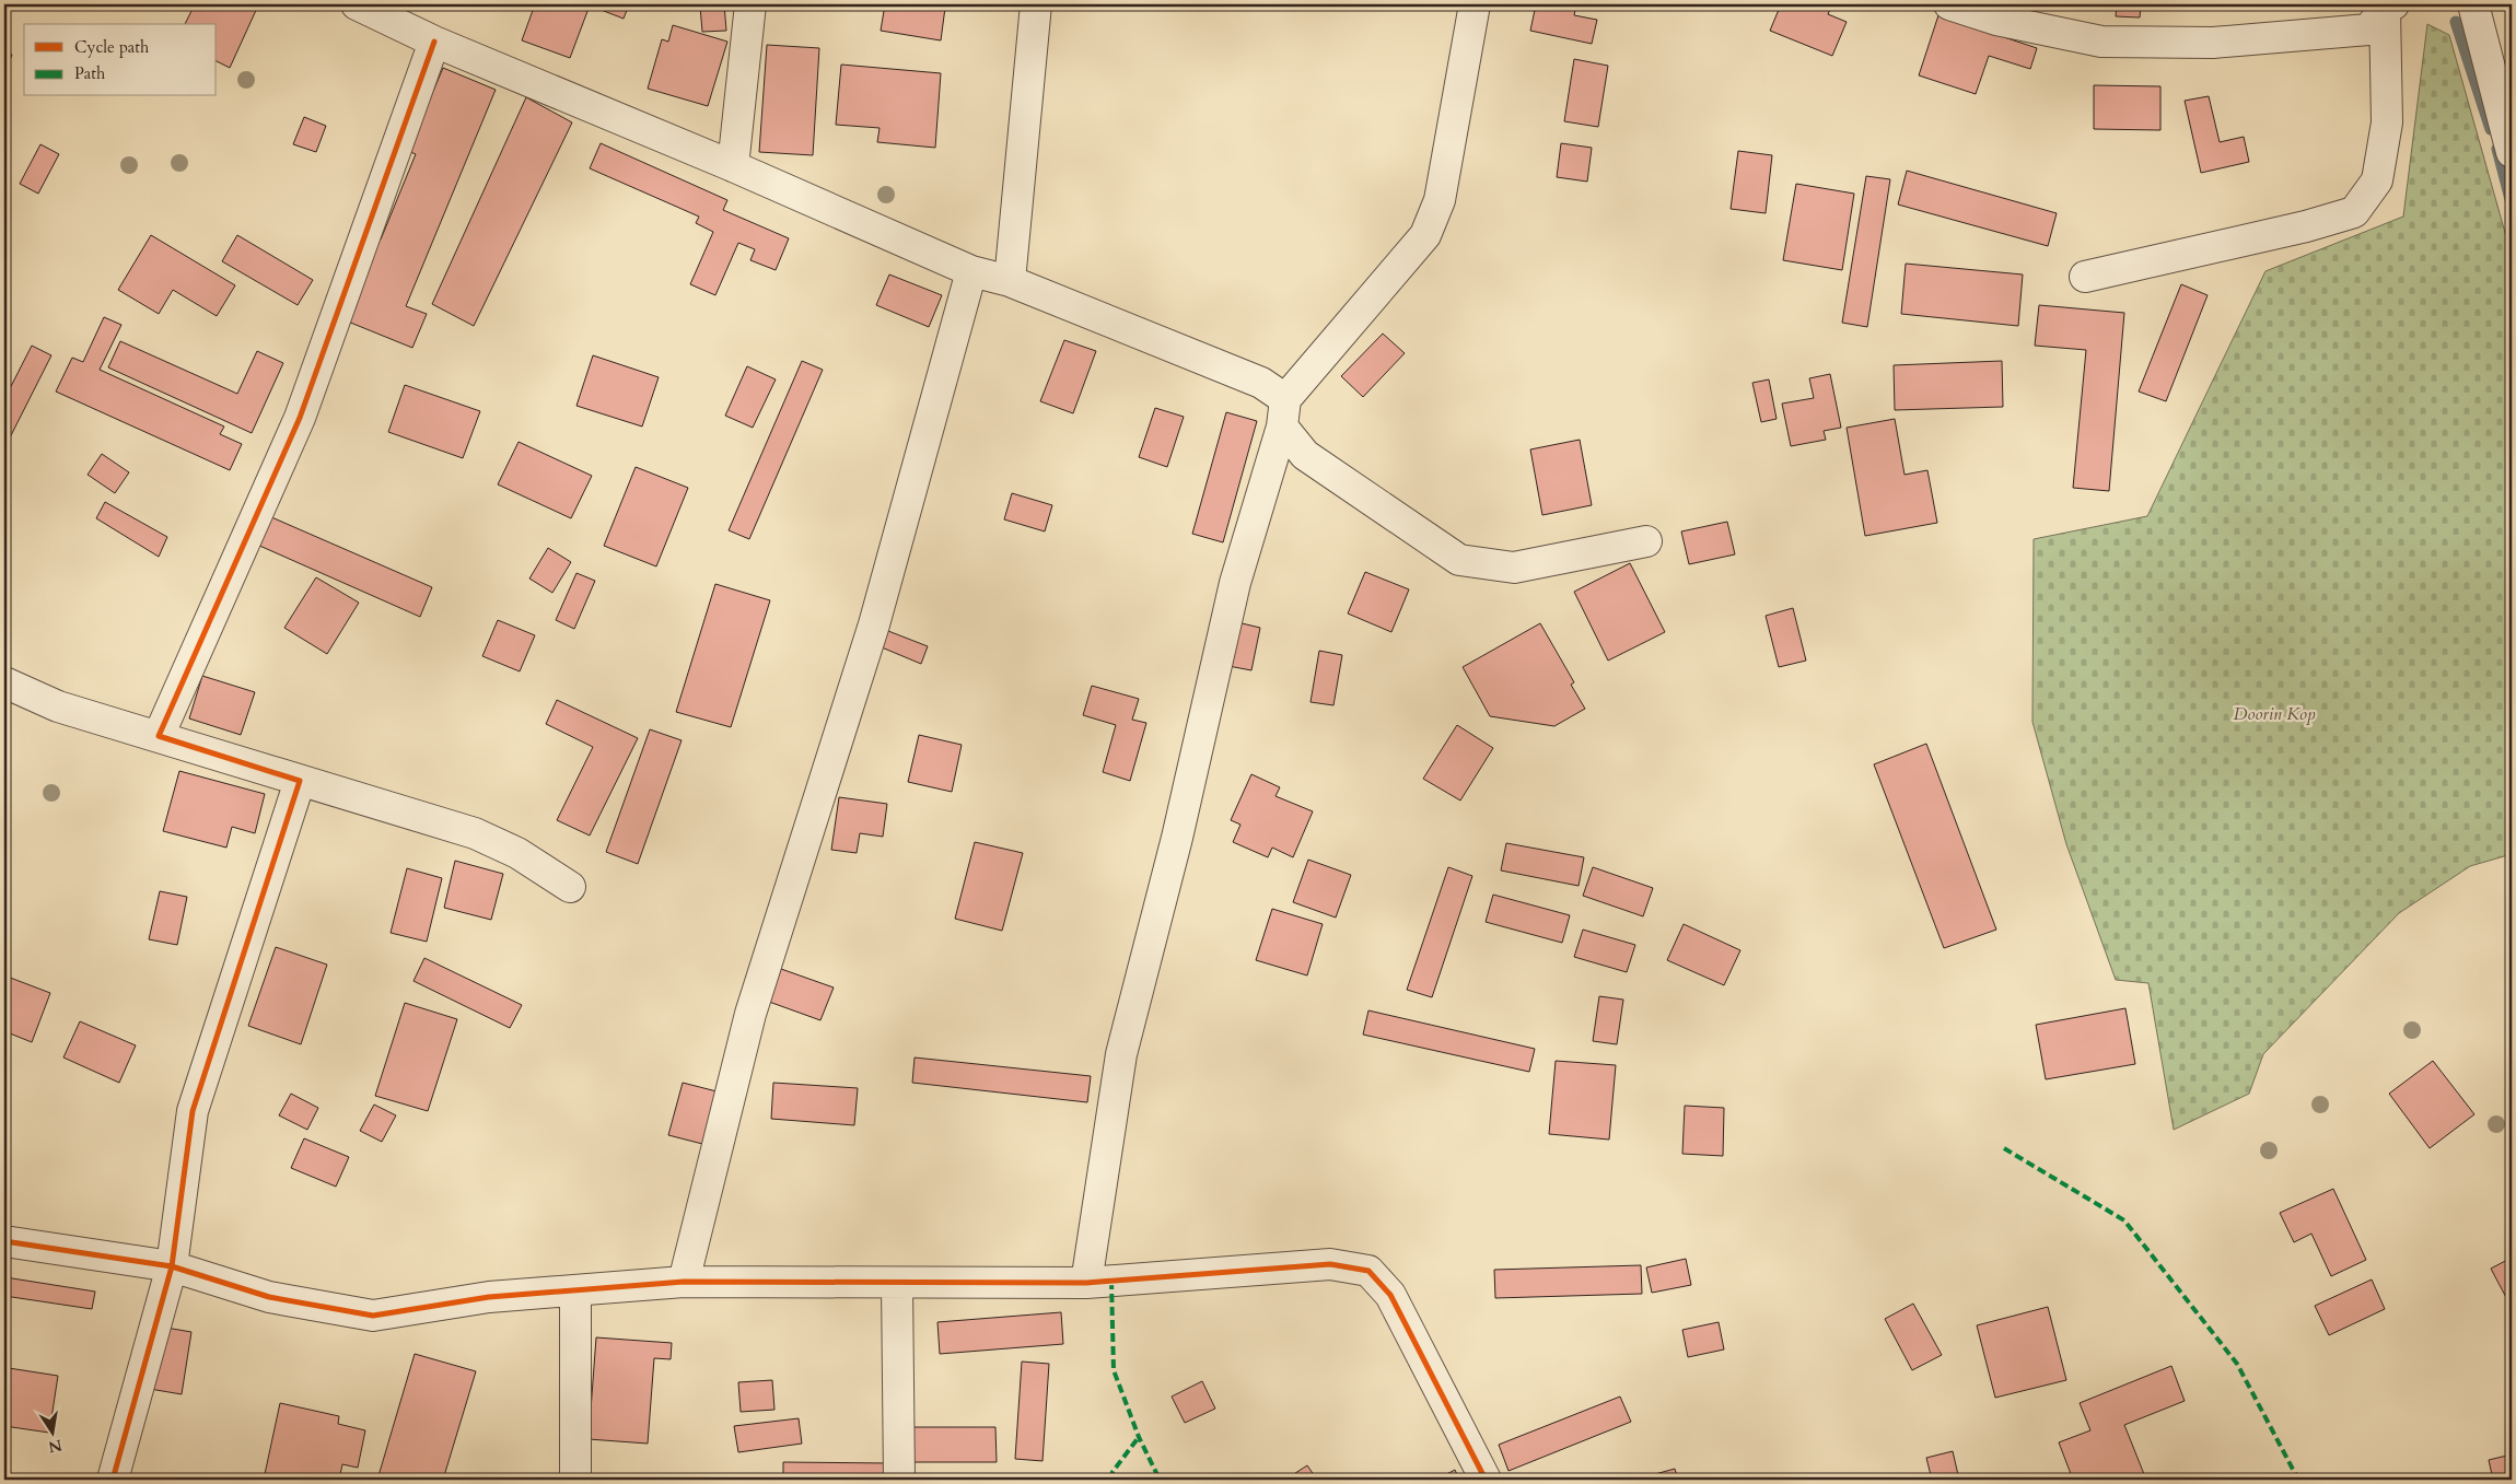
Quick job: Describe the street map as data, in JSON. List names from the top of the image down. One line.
{"parks":["Doorin Kop"],"legend":["Cycle path","Path"],"north":"bottom"}
